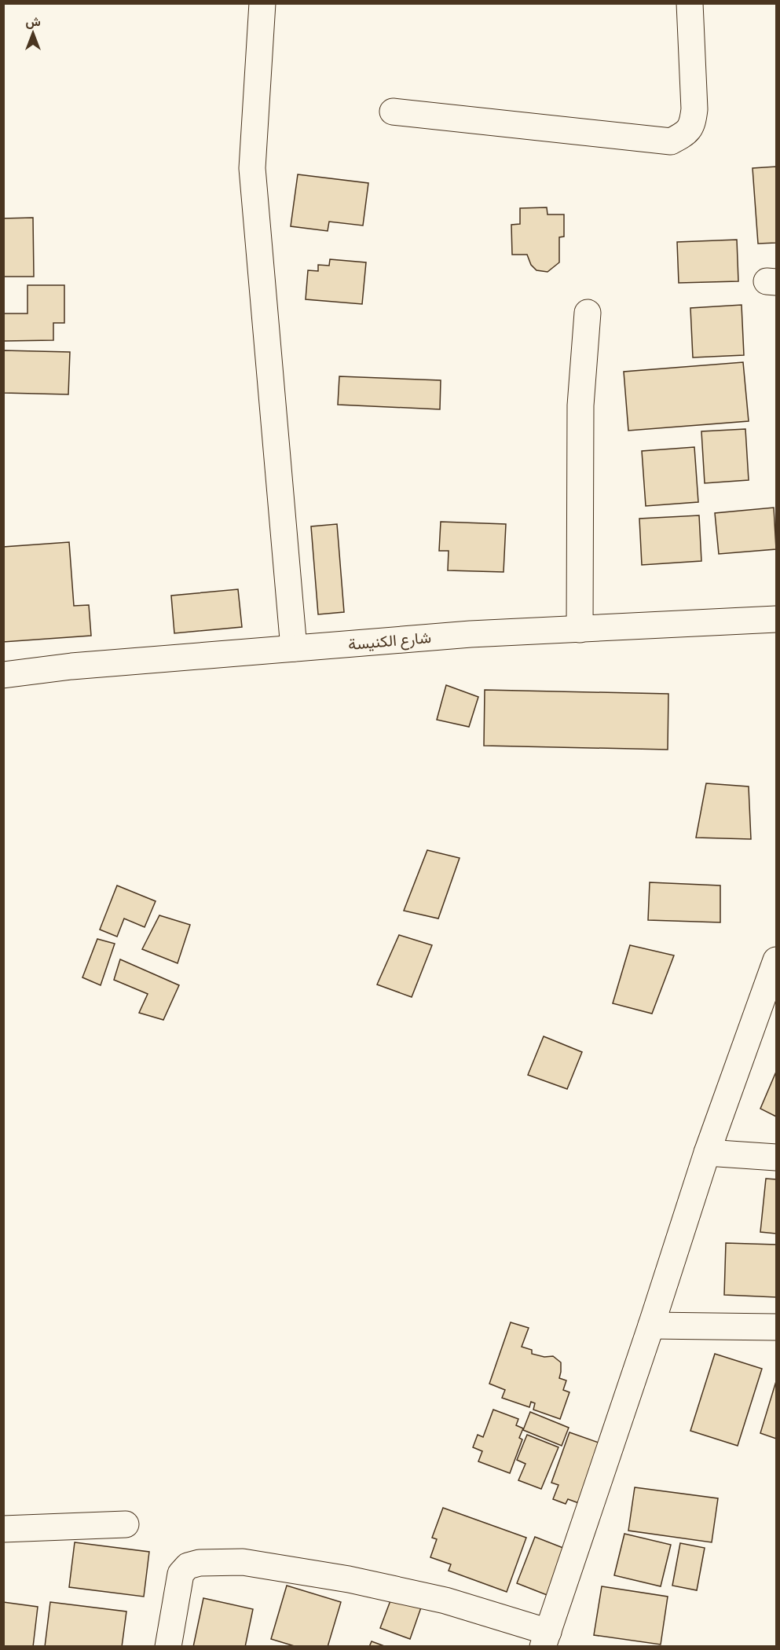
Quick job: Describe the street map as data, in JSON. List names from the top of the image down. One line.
{"streets":{"street":["شارع الكنيسة"]},"north":"top"}
